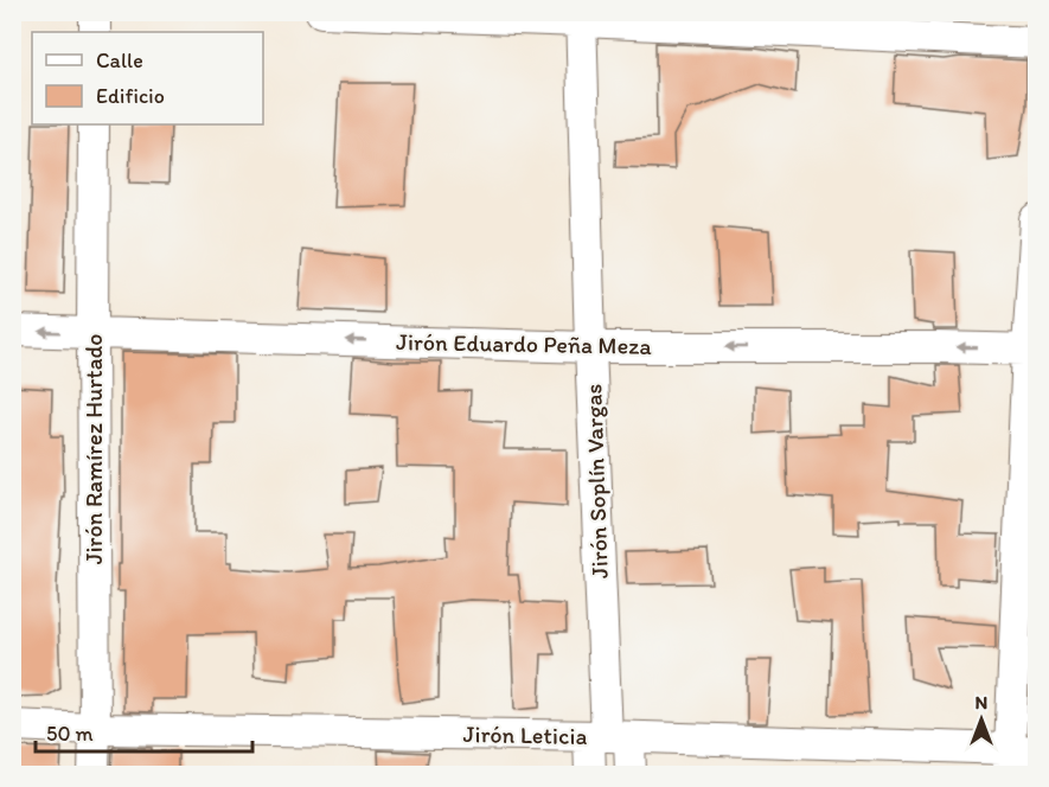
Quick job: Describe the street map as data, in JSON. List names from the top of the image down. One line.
{"streets":{"street":["Jirón Eduardo Peña Meza","Jirón Ramírez Hurtado","Jirón Soplín Vargas","Jirón Leticia"]},"crossings":[["Jirón Eduardo Peña Meza","Jirón Ramírez Hurtado"],["Jirón Eduardo Peña Meza","Jirón Soplín Vargas"],["Jirón Ramírez Hurtado","Jirón Leticia"],["Jirón Soplín Vargas","Jirón Leticia"]],"one_way":["Jirón Eduardo Peña Meza"],"legend":["Calle","Edificio"],"scale_bar":"50 m","north":"top"}
